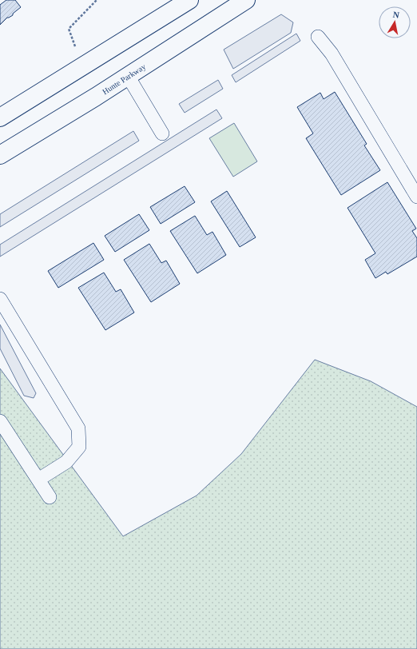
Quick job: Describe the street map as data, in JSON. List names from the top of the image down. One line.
{"streets":{"main road":["Hunte Parkway"]},"north":"top"}
